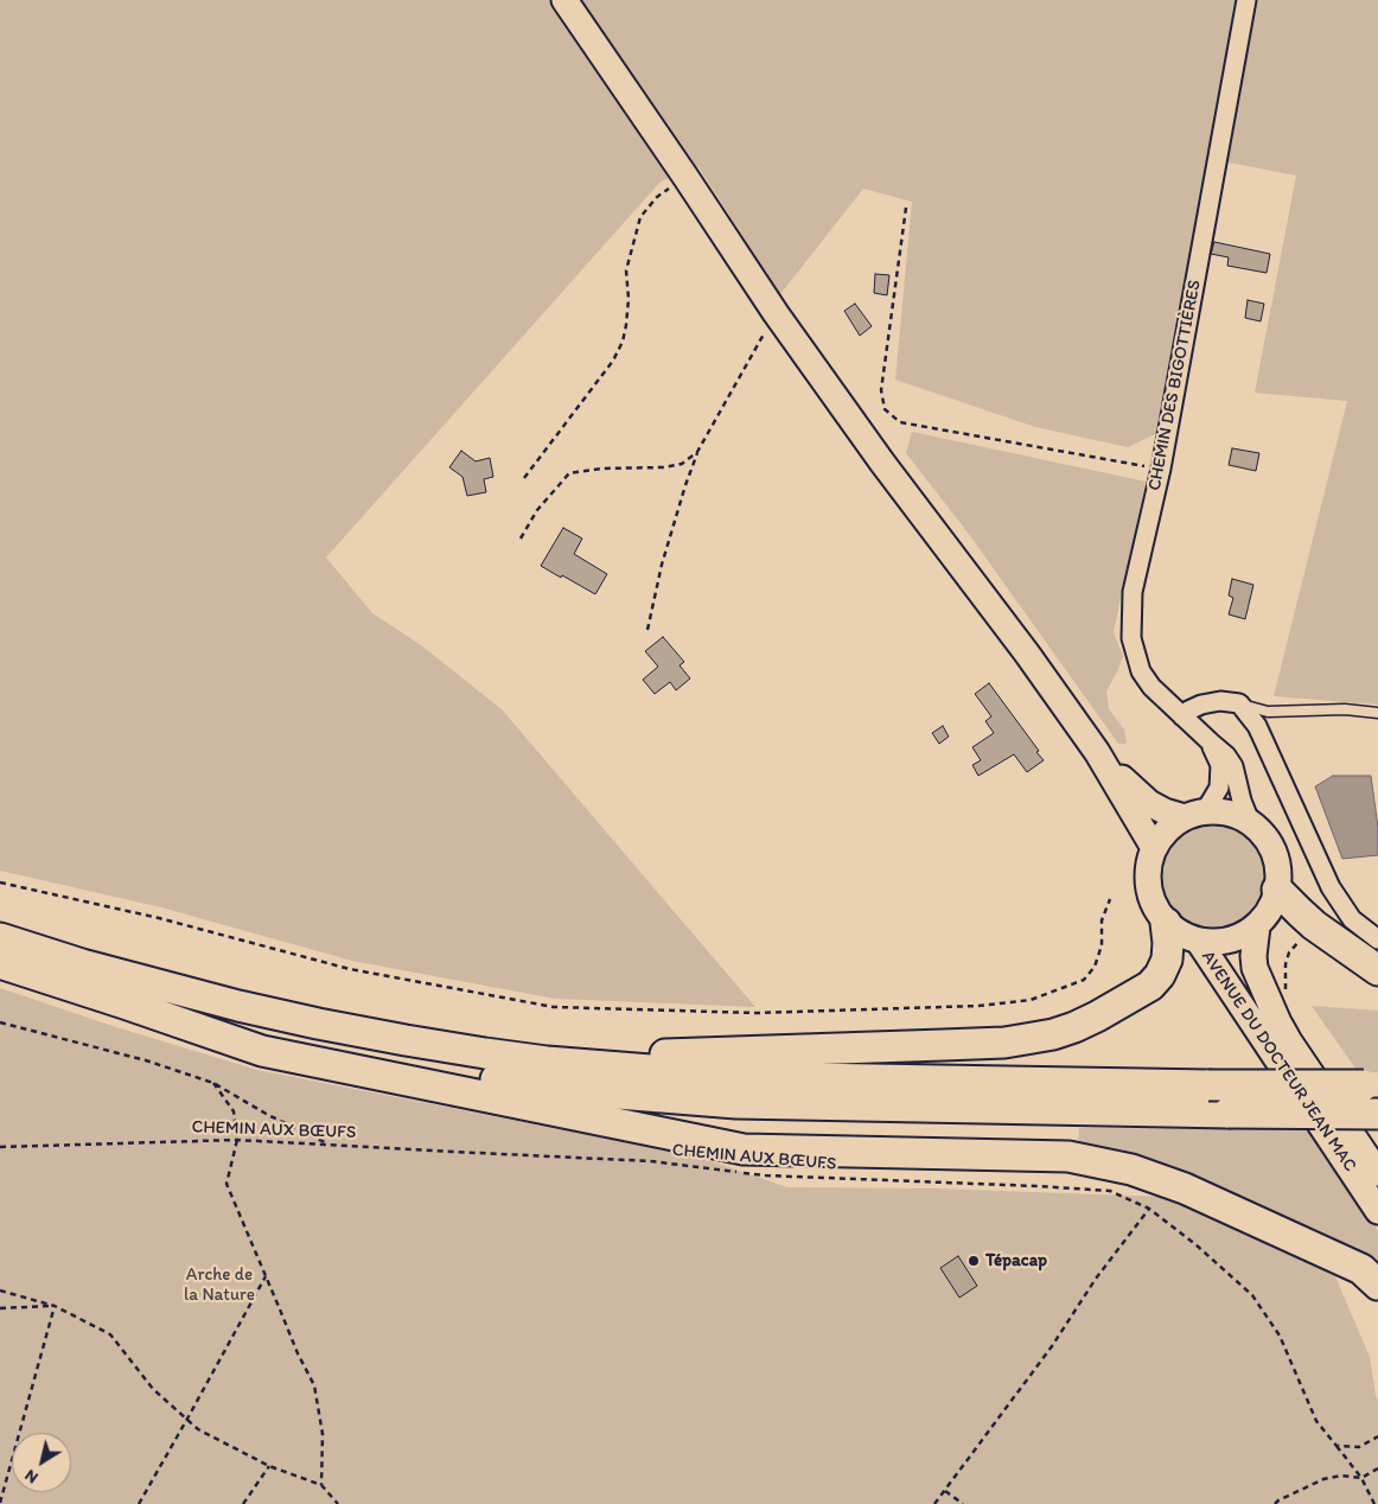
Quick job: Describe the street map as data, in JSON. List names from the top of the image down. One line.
{"streets":{"main road":["AVENUE DU DOCTEUR JEAN MAC"],"street":["CHEMIN DES BIGOTTIÈRES"],"path":["CHEMIN AUX BŒUFS"]},"crossings":[["CHEMIN DES BIGOTTIÈRES","AVENUE DU DOCTEUR JEAN MAC"]],"parks":["Arche de la Nature"],"places":["Tépacap"],"north":"bottom left"}
